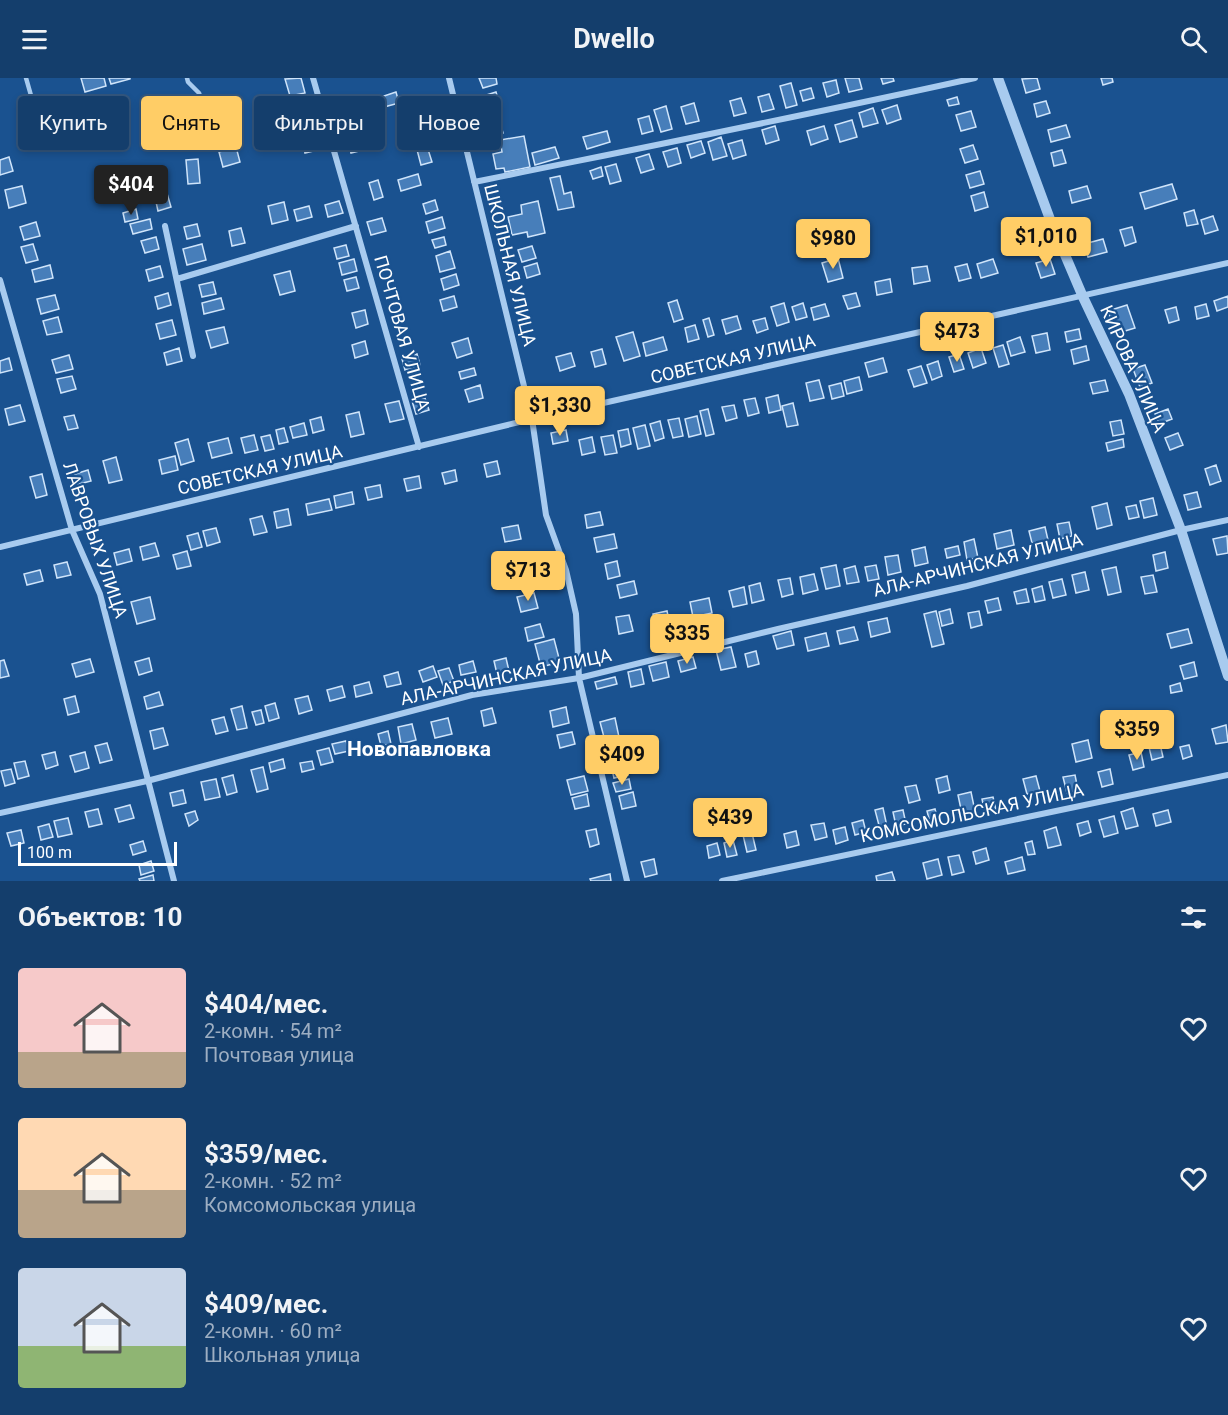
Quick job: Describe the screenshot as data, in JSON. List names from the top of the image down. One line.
{"streets":{"street":["ШКОЛЬНАЯ УЛИЦА","ПОЧТОВАЯ УЛИЦА","СОВЕТСКАЯ УЛИЦА","КИРОВА УЛИЦА","ЛАВРОВЫХ УЛИЦА","АЛА-АРЧИНСКАЯ УЛИЦА","КОМСОМОЛЬСКАЯ УЛИЦА"]},"crossings":[["ШКОЛЬНАЯ УЛИЦА","СОВЕТСКАЯ УЛИЦА"],["ШКОЛЬНАЯ УЛИЦА","АЛА-АРЧИНСКАЯ УЛИЦА"],["ПОЧТОВАЯ УЛИЦА","СОВЕТСКАЯ УЛИЦА"],["СОВЕТСКАЯ УЛИЦА","КИРОВА УЛИЦА"],["СОВЕТСКАЯ УЛИЦА","ЛАВРОВЫХ УЛИЦА"],["КИРОВА УЛИЦА","АЛА-АРЧИНСКАЯ УЛИЦА"],["ЛАВРОВЫХ УЛИЦА","АЛА-АРЧИНСКАЯ УЛИЦА"]],"districts":["Новопавловка"],"scale_bar":"100 m","page":{"header":"Dwello","chip":["Купить","Снять","Фильтры","Новое"],"price":["$404","$1,010","$980","$473","$1,330","$713","$335","$359","$409","$439"],"scale":"100 m","heading":"Объектов: 10","list":[{"name":"$404/мес.","note":"2-комн. · 54 m² · Почтовая улица"},{"name":"$359/мес.","note":"2-комн. · 52 m² · Комсомольская улица"},{"name":"$409/мес.","note":"2-комн. · 60 m² · Школьная улица"}]}}
